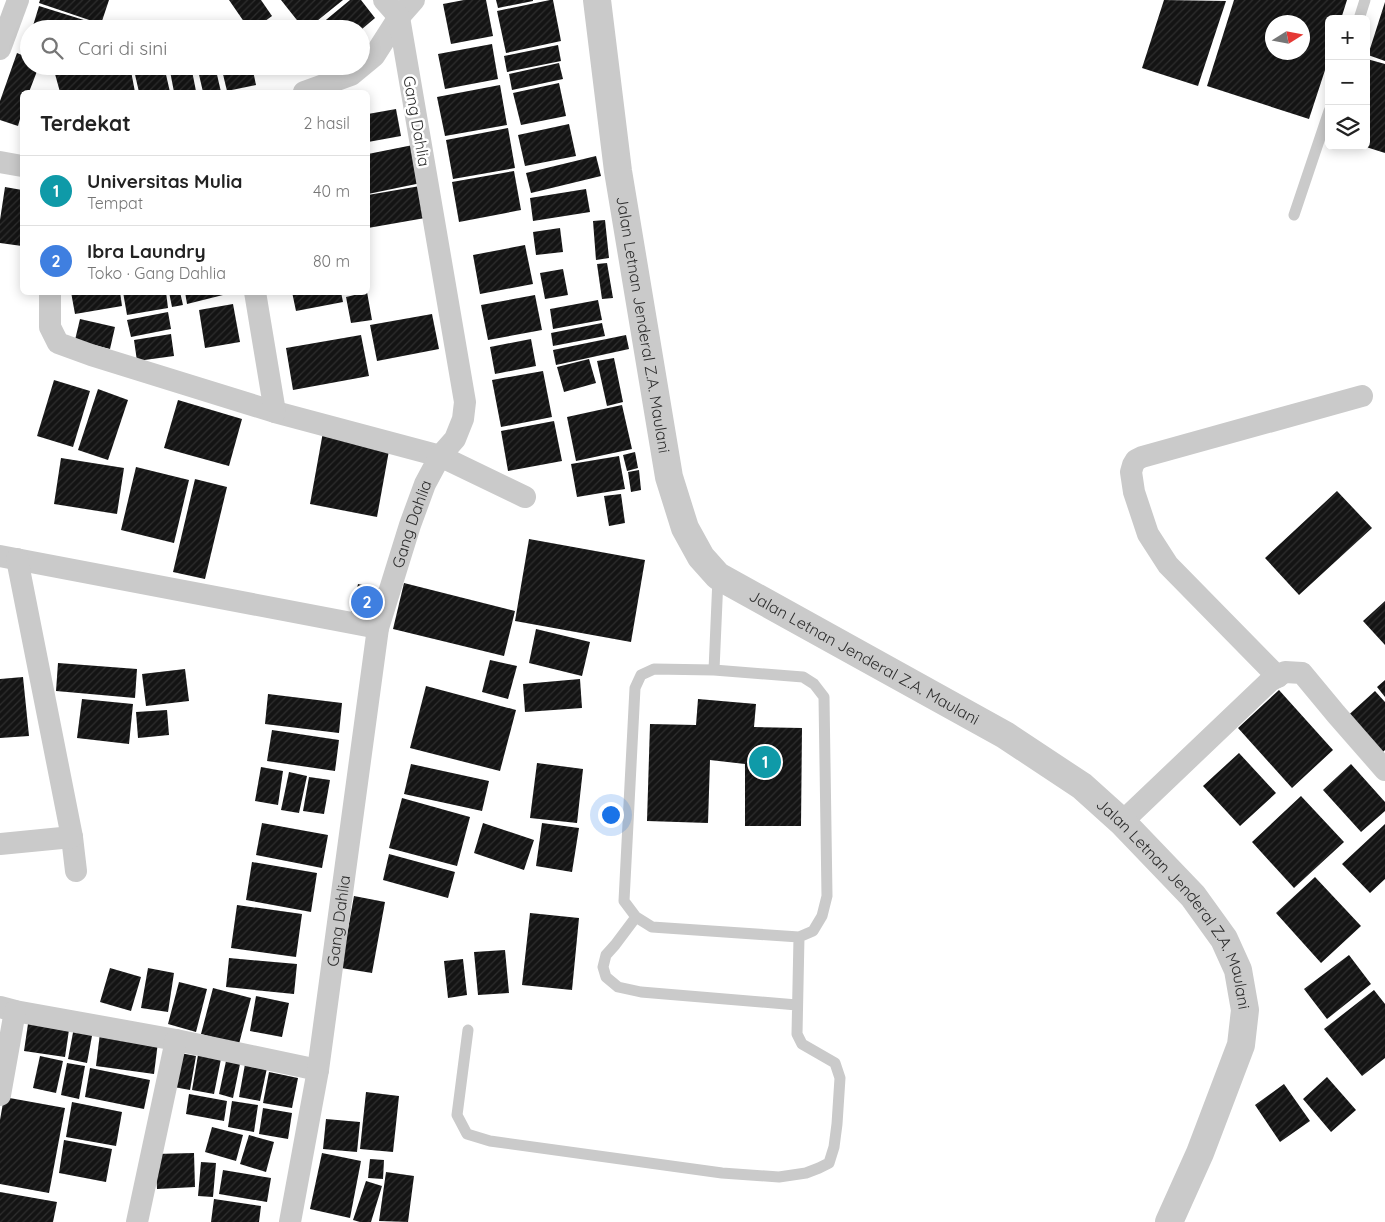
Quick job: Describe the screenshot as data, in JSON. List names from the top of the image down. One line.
{"streets":{"street":["Gang Dahlia","Jalan Letnan Jenderal Z.A. Maulani"]},"north":"right","page":{"map_buttons":["+","−"],"search":"Cari di sini","heading":["Terdekat","2 hasil"],"list":[{"mark":"1","name":"Universitas Mulia","note":"Tempat","value":"40 m"},{"mark":"2","name":"Ibra Laundry","note":"Toko · Gang Dahlia","value":"80 m"}],"pins":["2","1"]}}
